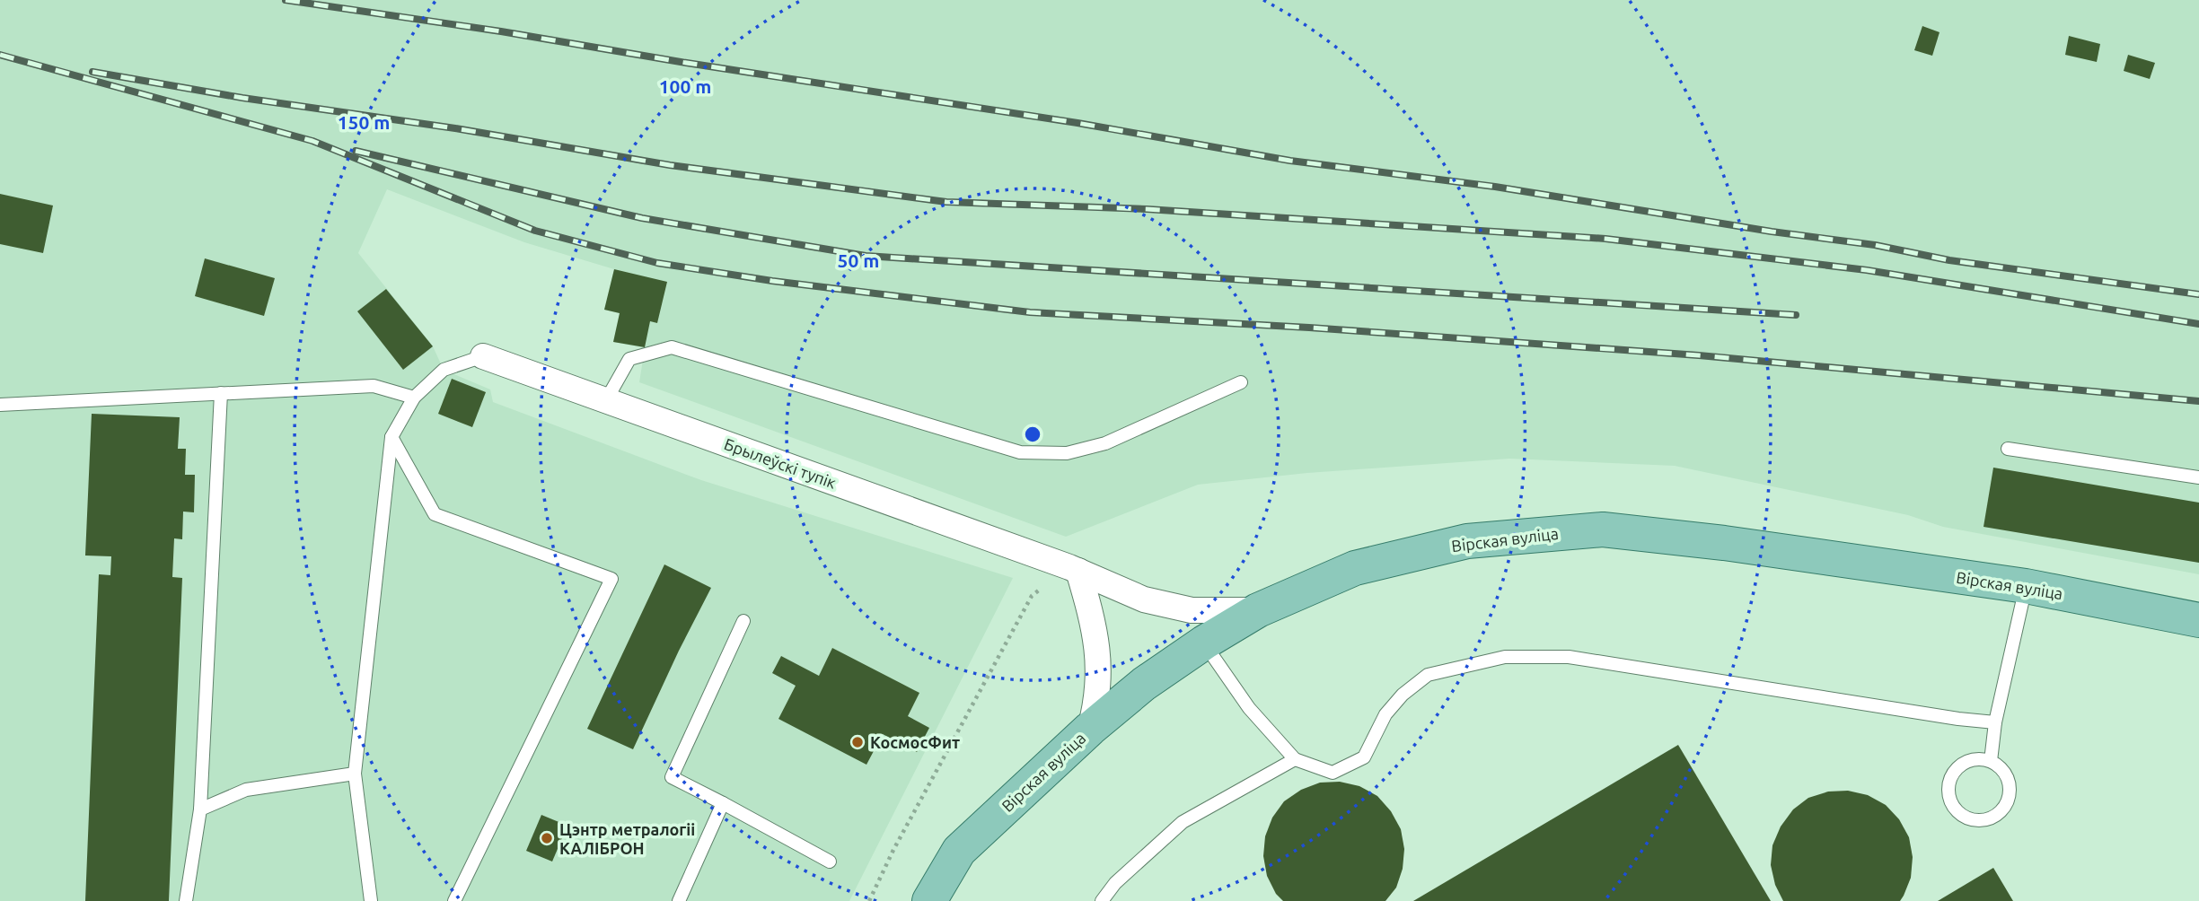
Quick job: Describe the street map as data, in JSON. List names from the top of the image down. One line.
{"streets":{"main road":["Вірская вуліца"],"street":["Брылеўскі тупік"]},"crossings":[["Брылеўскі тупік","Вірская вуліца"]],"places":["КосмосФит","Цэнтр метралогіі КАЛIБРОН"],"rings":["100 m","150 m","50 m"]}
